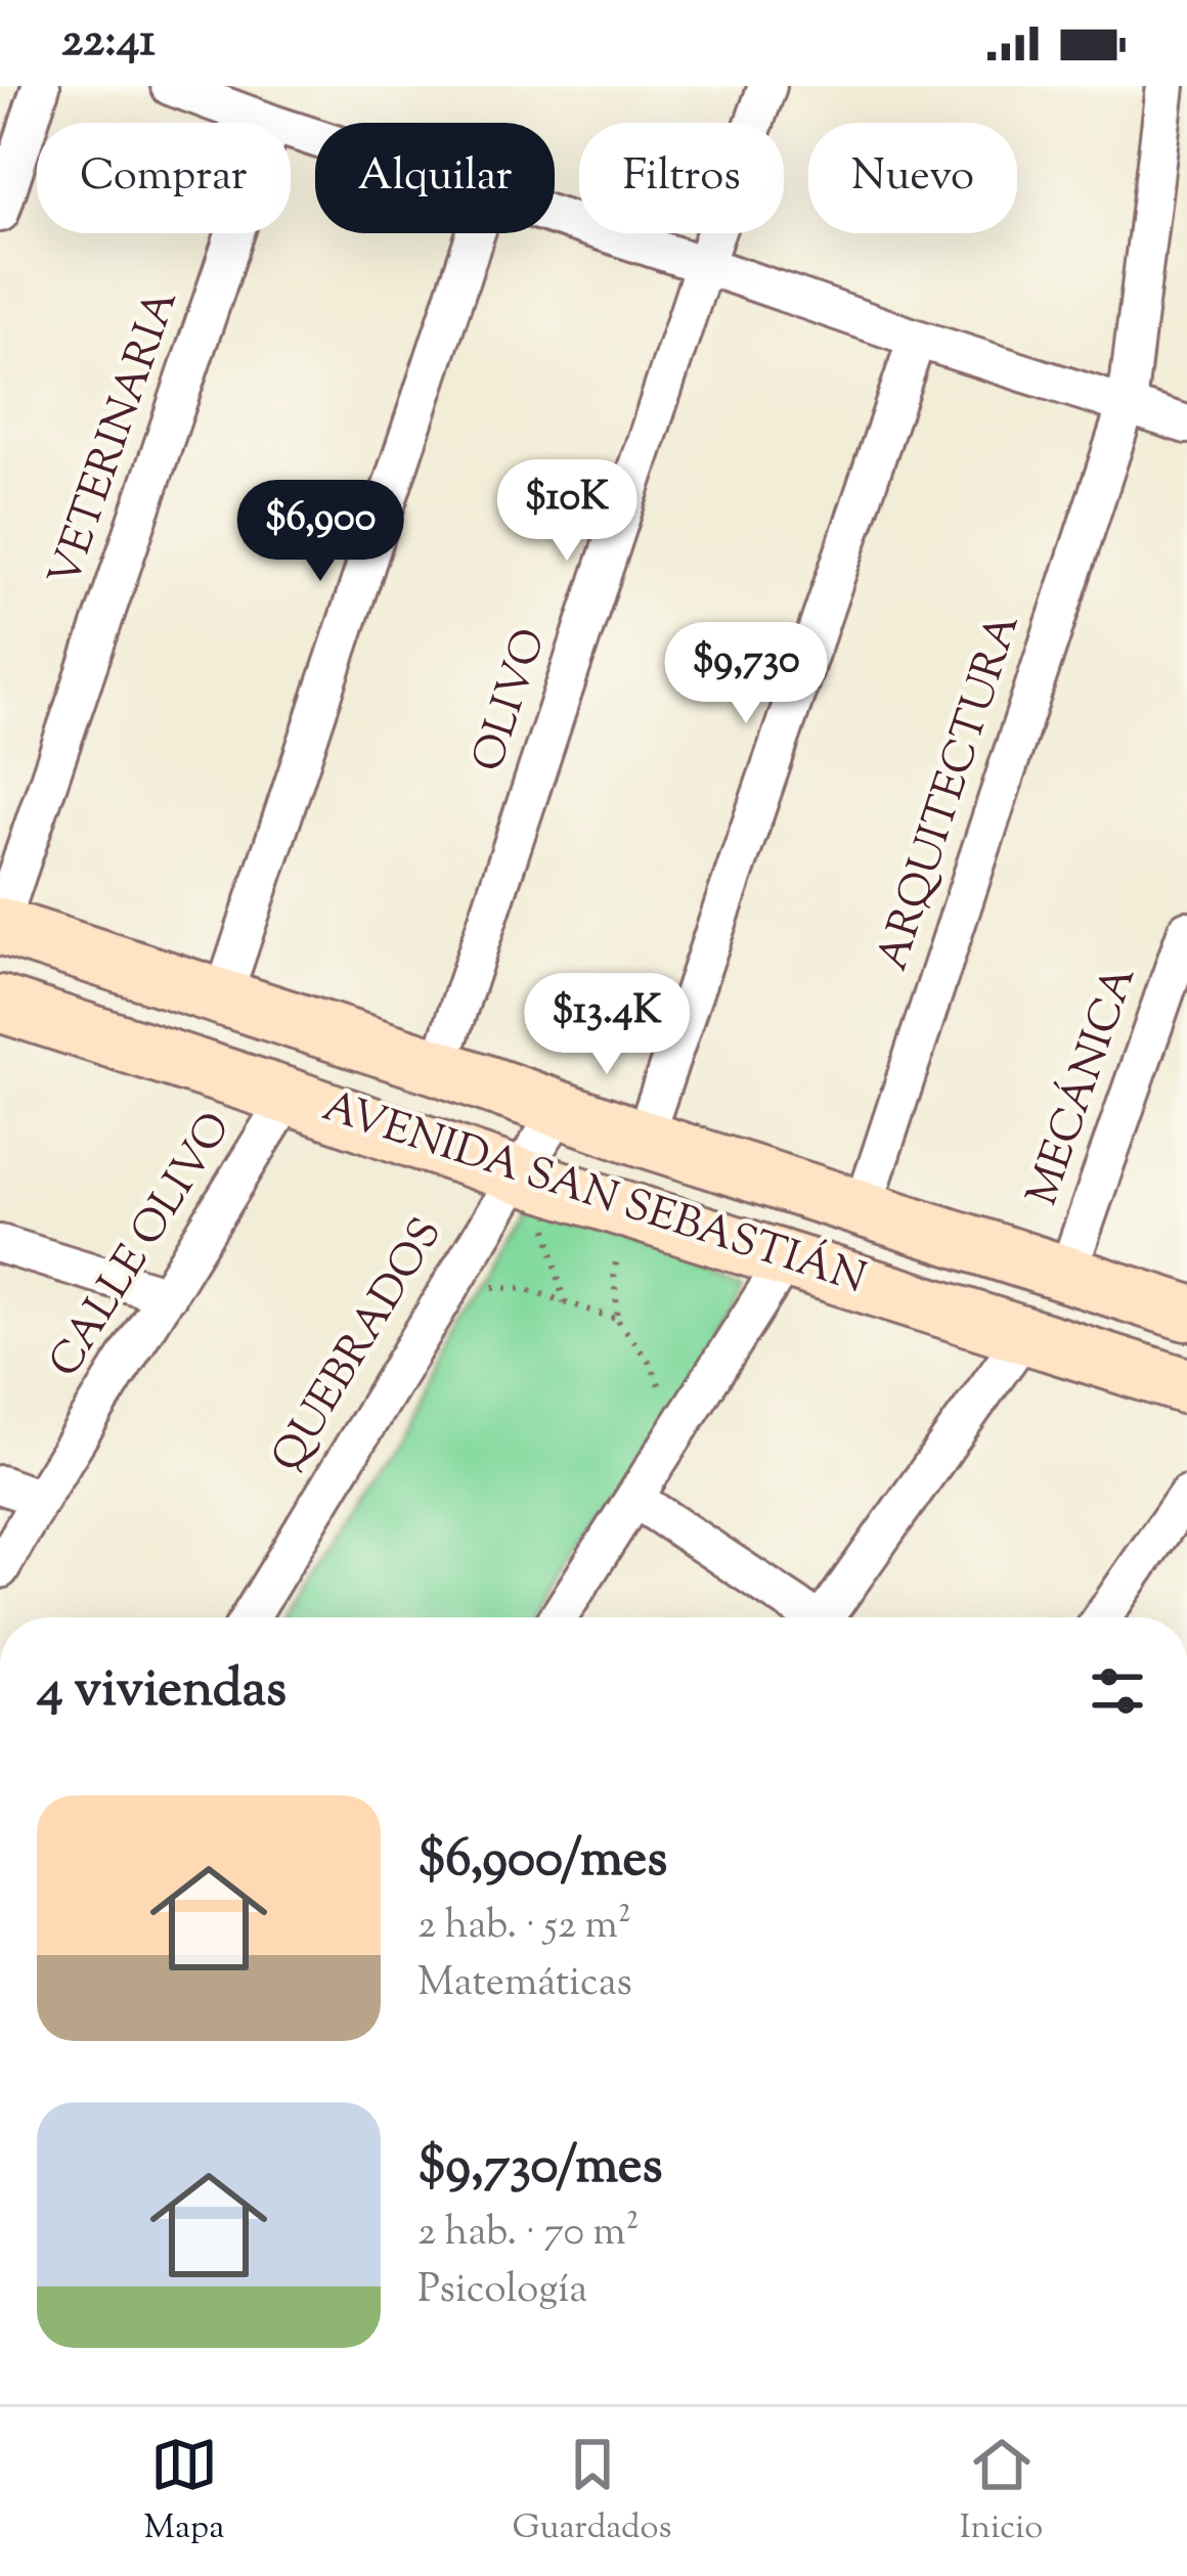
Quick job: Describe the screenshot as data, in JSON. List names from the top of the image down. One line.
{"streets":{"main road":["AVENIDA SAN SEBASTIÁN"],"street":["VETERINARIA","OLIVO","ARQUITECTURA","MECÁNICA","CALLE OLIVO","QUEBRADOS"]},"crossings":[["VETERINARIA","AVENIDA SAN SEBASTIÁN"],["OLIVO","AVENIDA SAN SEBASTIÁN"],["ARQUITECTURA","AVENIDA SAN SEBASTIÁN"],["MECÁNICA","AVENIDA SAN SEBASTIÁN"],["AVENIDA SAN SEBASTIÁN","CALLE OLIVO"],["AVENIDA SAN SEBASTIÁN","QUEBRADOS"]],"page":{"status":"22:41","chip":["Comprar","Alquilar","Filtros","Nuevo"],"price":["$10K","$6,900","$9,730","$13.4K"],"heading":"4 viviendas","list":[{"name":"$6,900/mes","note":"2 hab. · 52 m² · Matemáticas"},{"name":"$9,730/mes","note":"2 hab. · 70 m² · Psicología"}],"tabs":["Mapa","Guardados","Inicio"]}}
